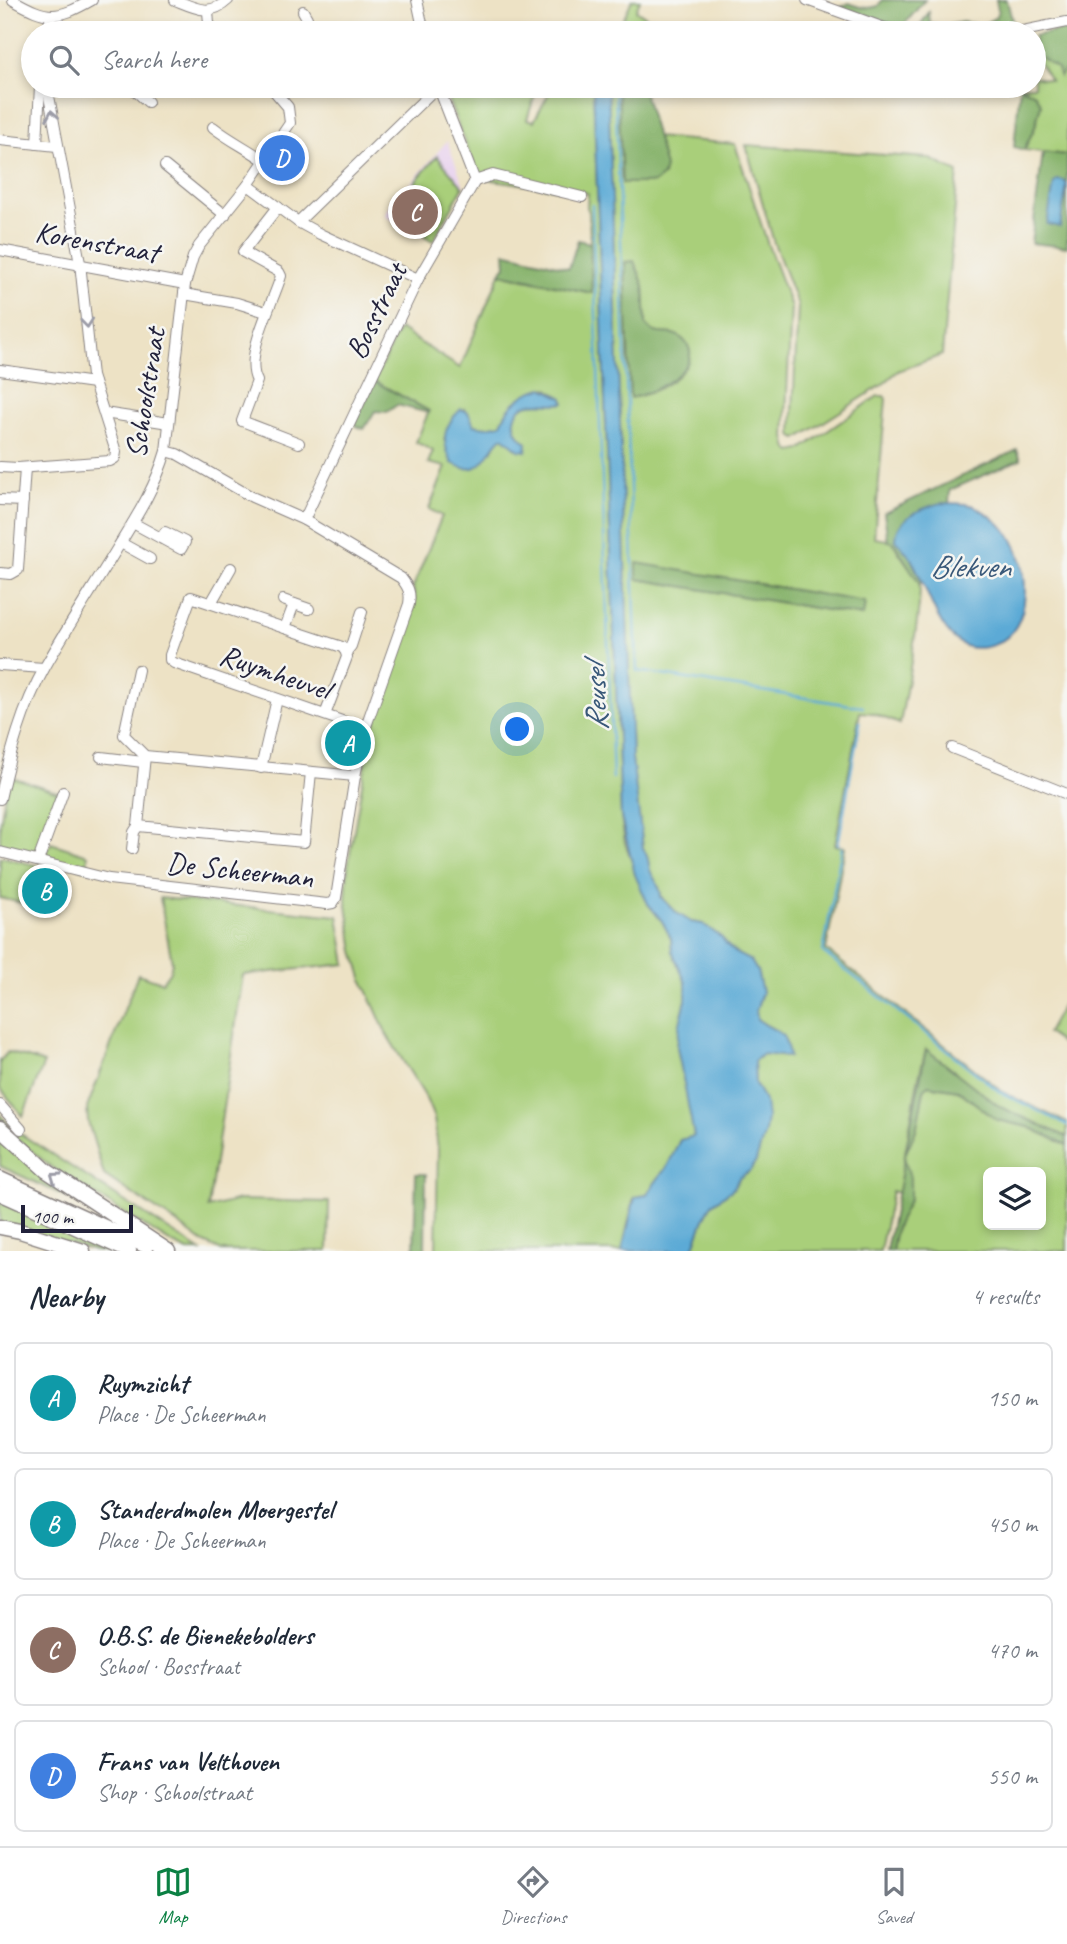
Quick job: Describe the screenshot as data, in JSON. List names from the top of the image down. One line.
{"streets":{"street":["Korenstraat","Bosstraat","Schoolstraat","Ruymheuvel","De Scheerman"]},"crossings":[["Korenstraat","Schoolstraat"],["Bosstraat","De Scheerman"],["Schoolstraat","De Scheerman"],["Ruymheuvel","De Scheerman"]],"water":["Blekven","Reusel"],"scale_bar":"100 m","page":{"search":"Search here","pins":["D","C","A","B"],"scale":"100 m","heading":["Nearby","4 results"],"list":[{"mark":"A","name":"Ruymzicht","note":"Place · De Scheerman","value":"150 m"},{"mark":"B","name":"Standerdmolen Moergestel","note":"Place · De Scheerman","value":"450 m"},{"mark":"C","name":"O.B.S. de Bienekebolders","note":"School · Bosstraat","value":"470 m"},{"mark":"D","name":"Frans van Velthoven","note":"Shop · Schoolstraat","value":"550 m"}],"nav":["Map","Directions","Saved"]}}
